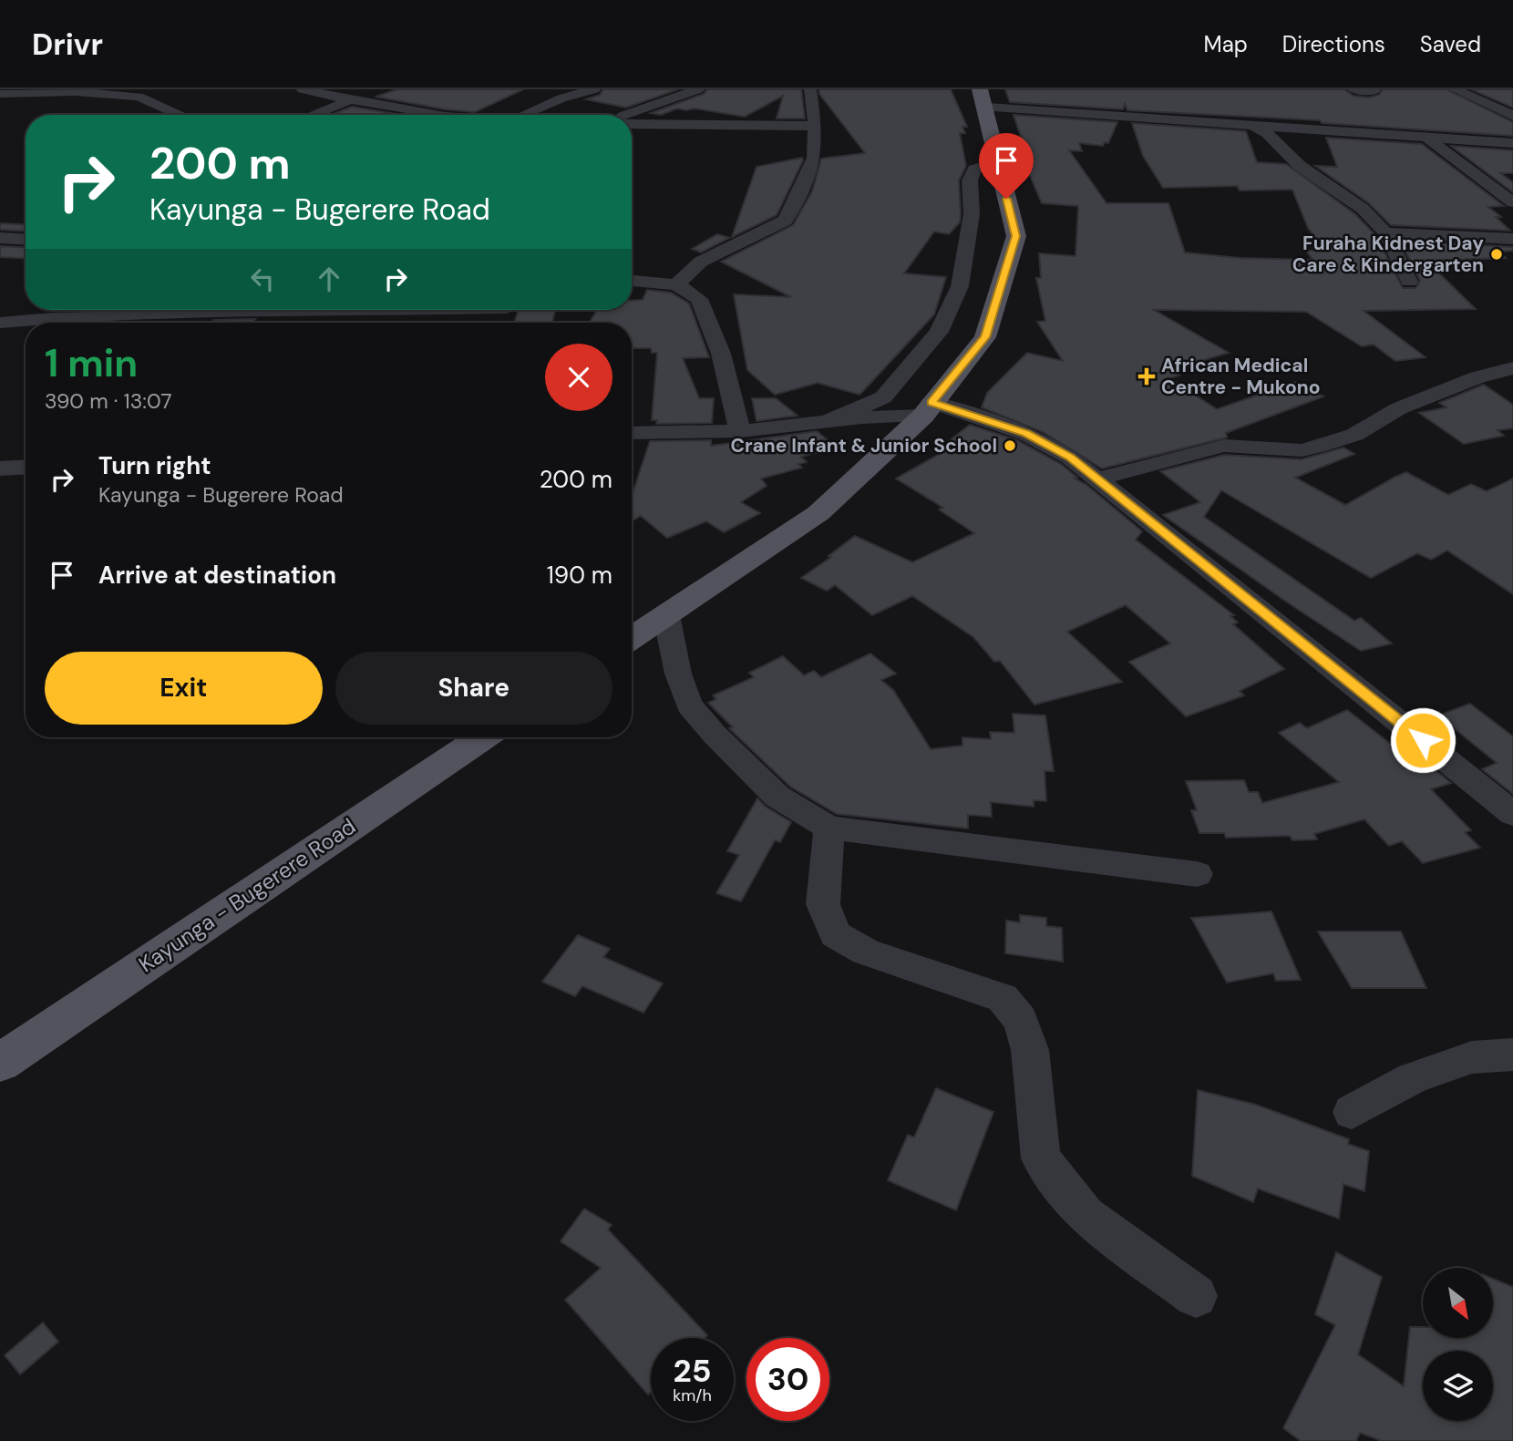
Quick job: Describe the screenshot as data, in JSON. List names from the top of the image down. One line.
{"streets":{"main road":["Kayunga - Bugerere Road"]},"places":{"other":["Furaha Kidnest Day Care & Kindergarten","Crane Infant & Junior School"],"health":["African Medical Centre - Mukono"]},"north":"bottom right","page":{"header":"Drivr","nav":["Map","Directions","Saved"],"turn":["200 m","Kayunga - Bugerere Road"],"heading":["1 min","390 m · 13:07"],"list":[{"name":"Turn right","note":"Kayunga - Bugerere Road","value":"200 m"},{"name":"Arrive at destination","value":"190 m"}],"buttons":["Exit","Share"],"speed":"25 km/h","limit":"30"}}
